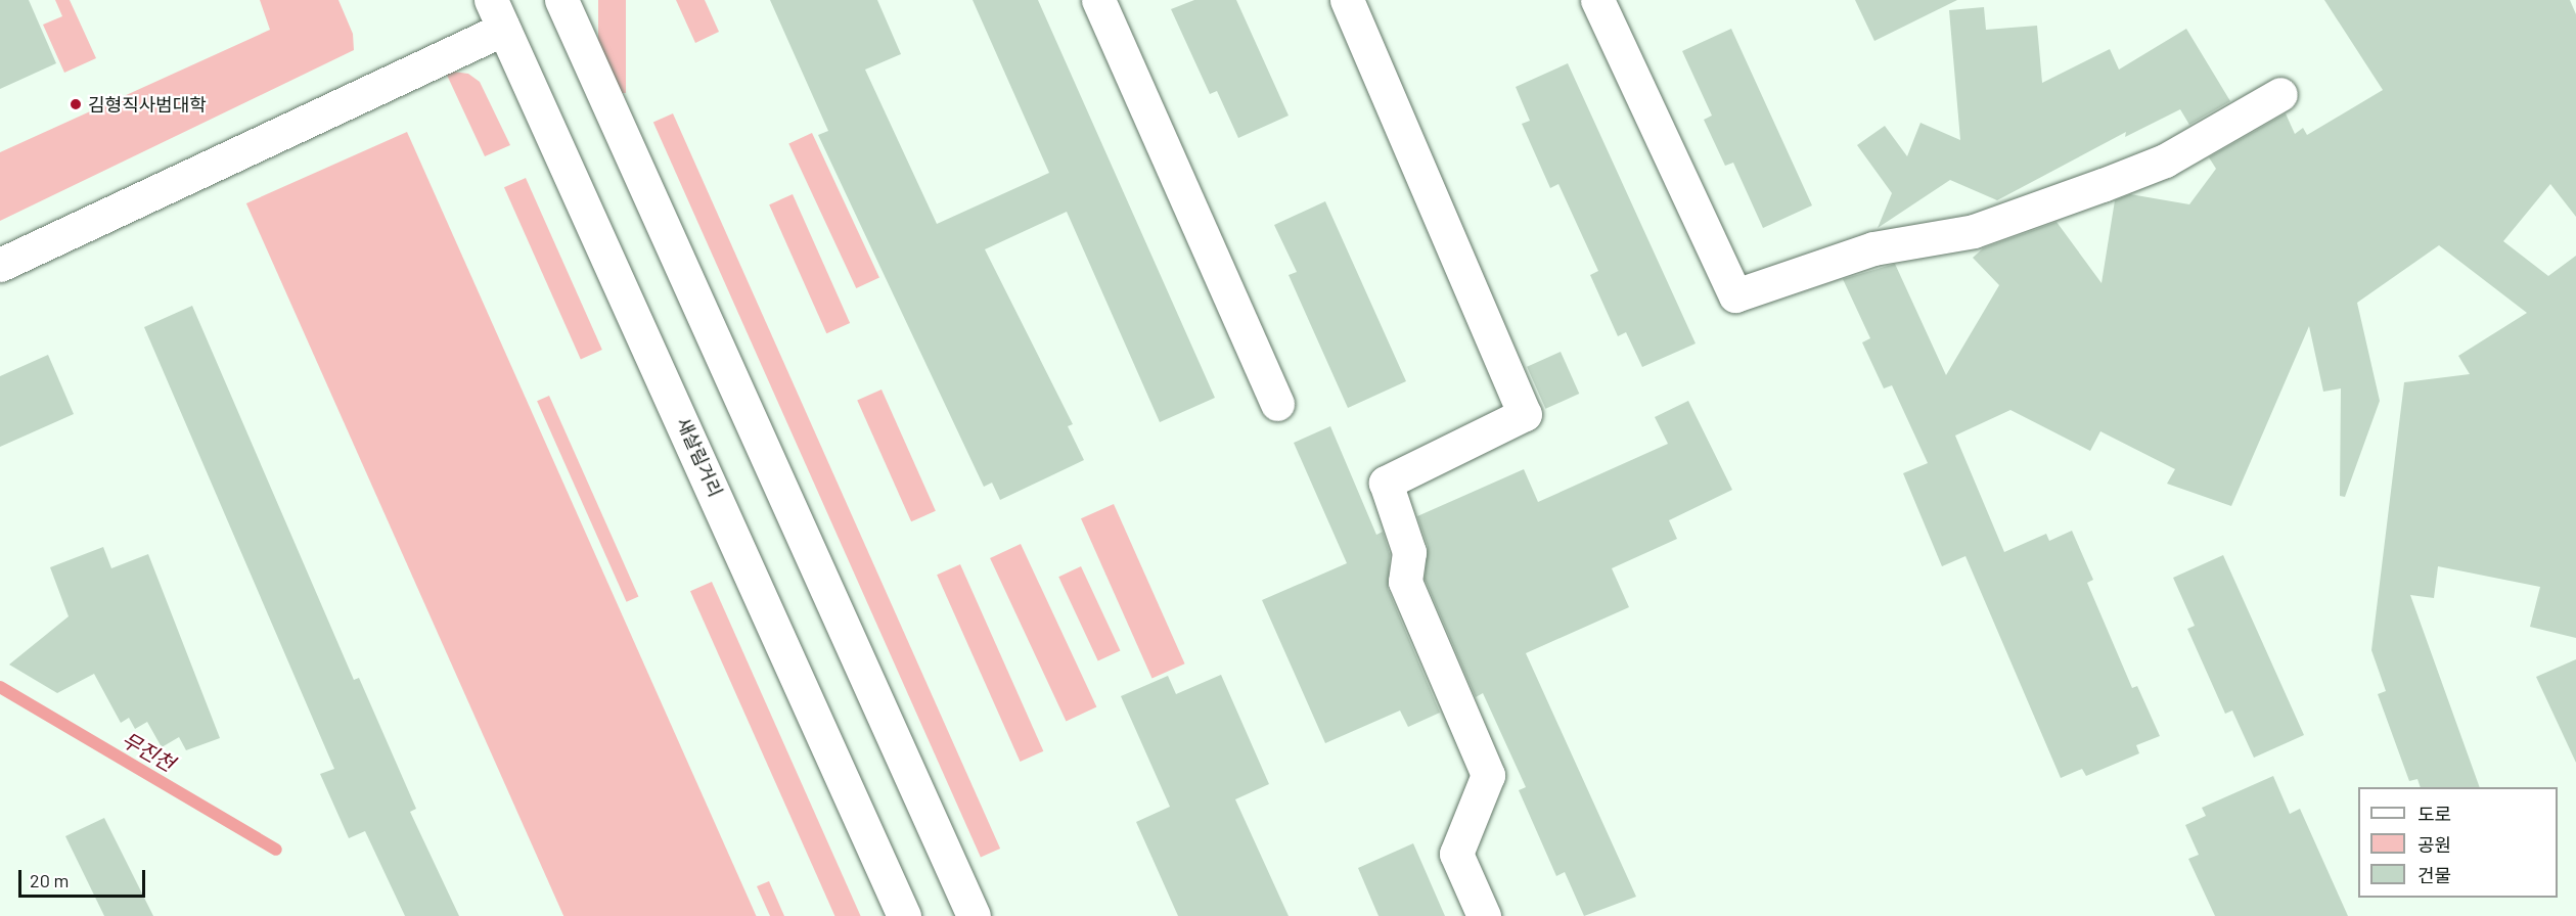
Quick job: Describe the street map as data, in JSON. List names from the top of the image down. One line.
{"streets":{"street":["새살림거리"]},"water":["무진천"],"places":["김형직사범대학"],"legend":["도로","공원","건물"],"scale_bar":"20 m"}
